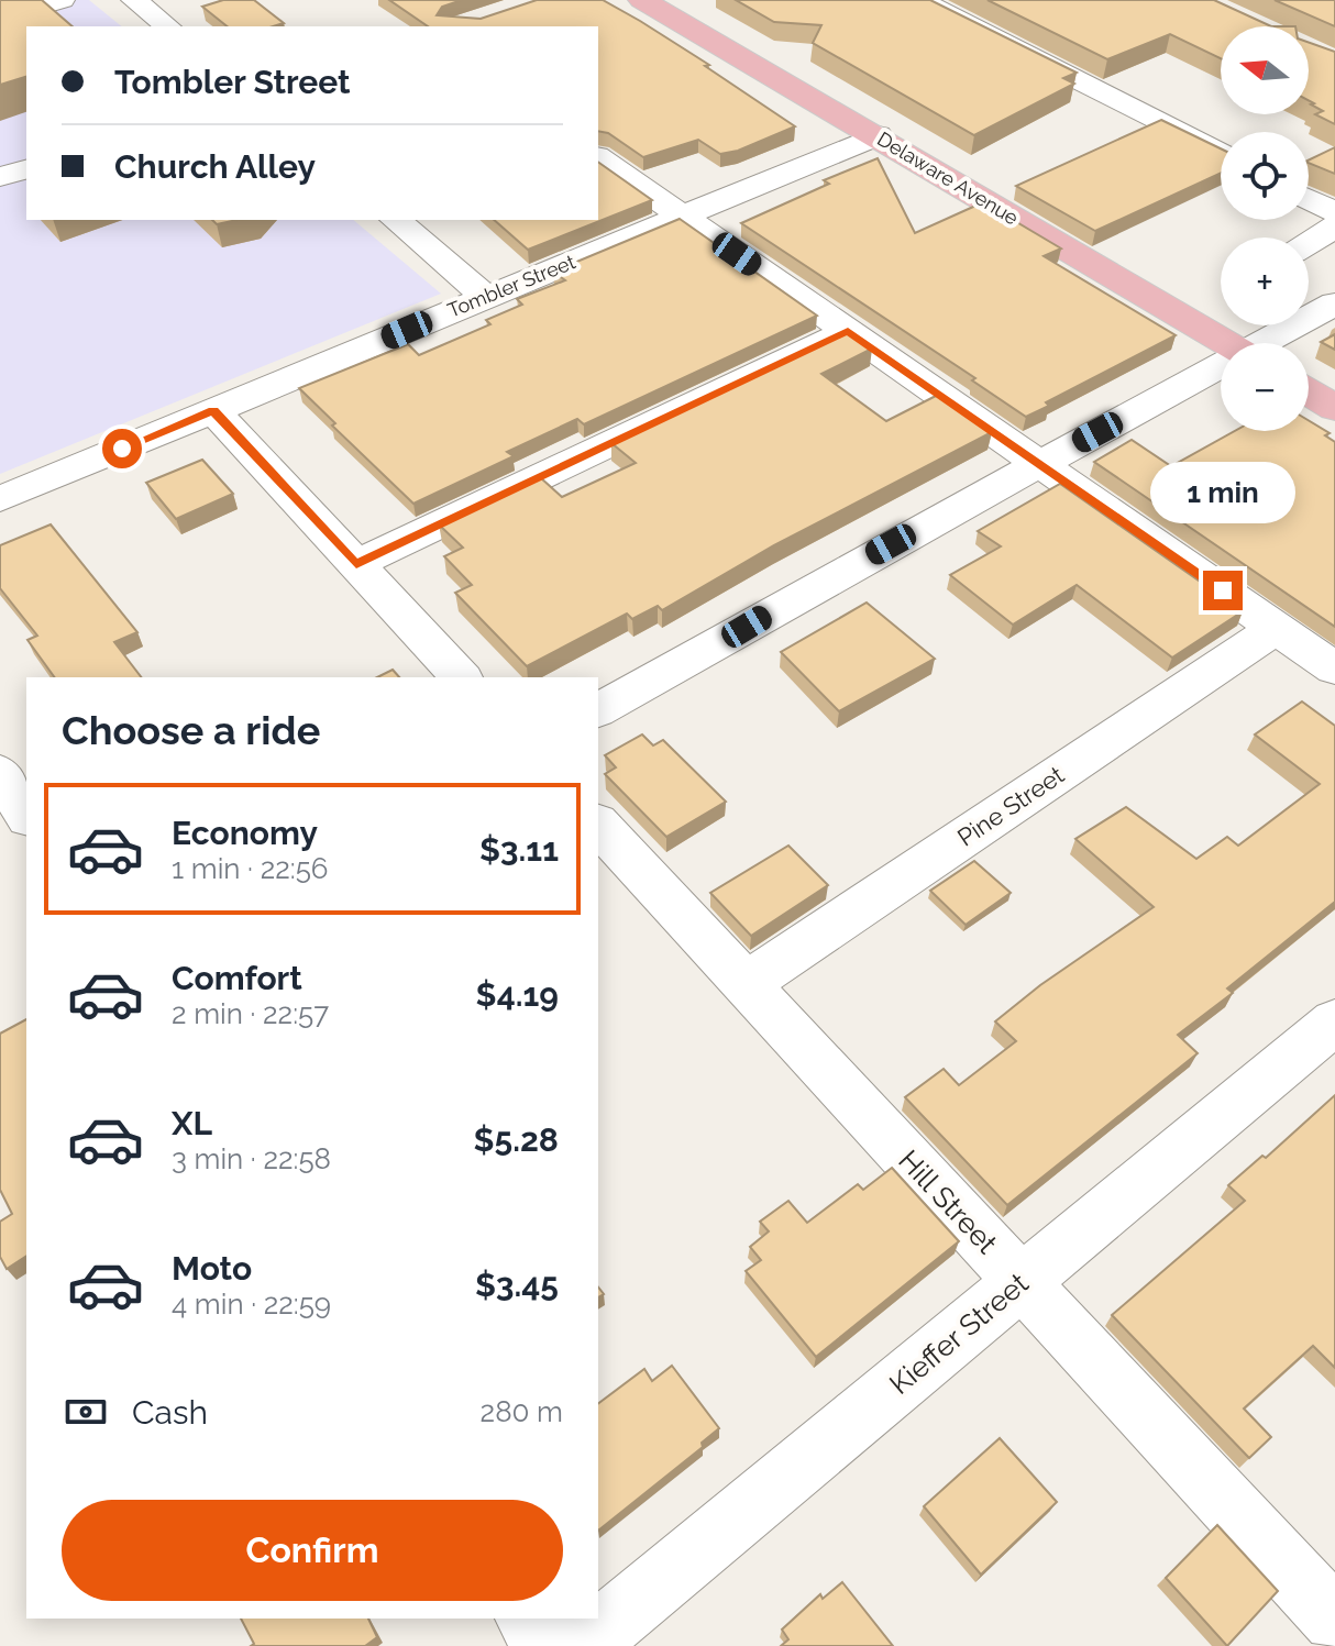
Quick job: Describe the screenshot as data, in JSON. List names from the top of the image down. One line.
{"streets":{"main road":["Delaware Avenue"],"street":["Tombler Street","Pine Street","Hill Street","Kieffer Street"]},"crossings":[["Delaware Avenue","Tombler Street"],["Pine Street","Hill Street"],["Hill Street","Kieffer Street"]],"north":"left","page":{"map_buttons":["+","−"],"banner":["Tombler Street","Church Alley"],"bubble":"1 min","heading":"Choose a ride","list":[{"name":"Economy","note":"1 min · 22:56","value":"$3.11"},{"name":"Comfort","note":"2 min · 22:57","value":"$4.19"},{"name":"XL","note":"3 min · 22:58","value":"$5.28"},{"name":"Moto","note":"4 min · 22:59","value":"$3.45"}],"pay":["Cash","280 m"],"buttons":"Confirm"}}
